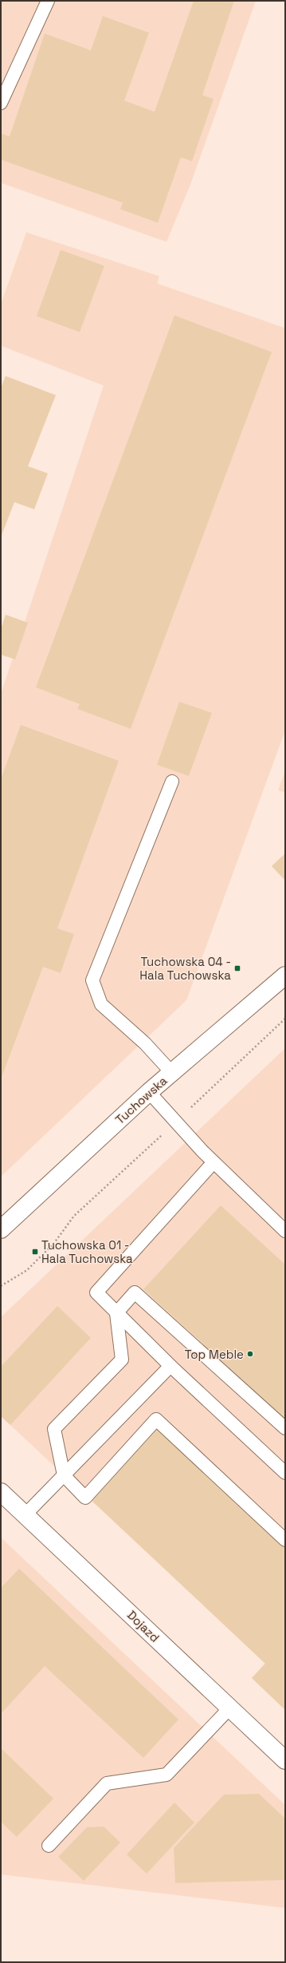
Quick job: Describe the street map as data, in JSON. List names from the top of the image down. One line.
{"streets":{"street":["Tuchowska","Dojazd"]},"places":{"transit":["Tuchowska 04 - Hala Tuchowska","Tuchowska 01 - Hala Tuchowska"],"other":["Top Meble"]}}
